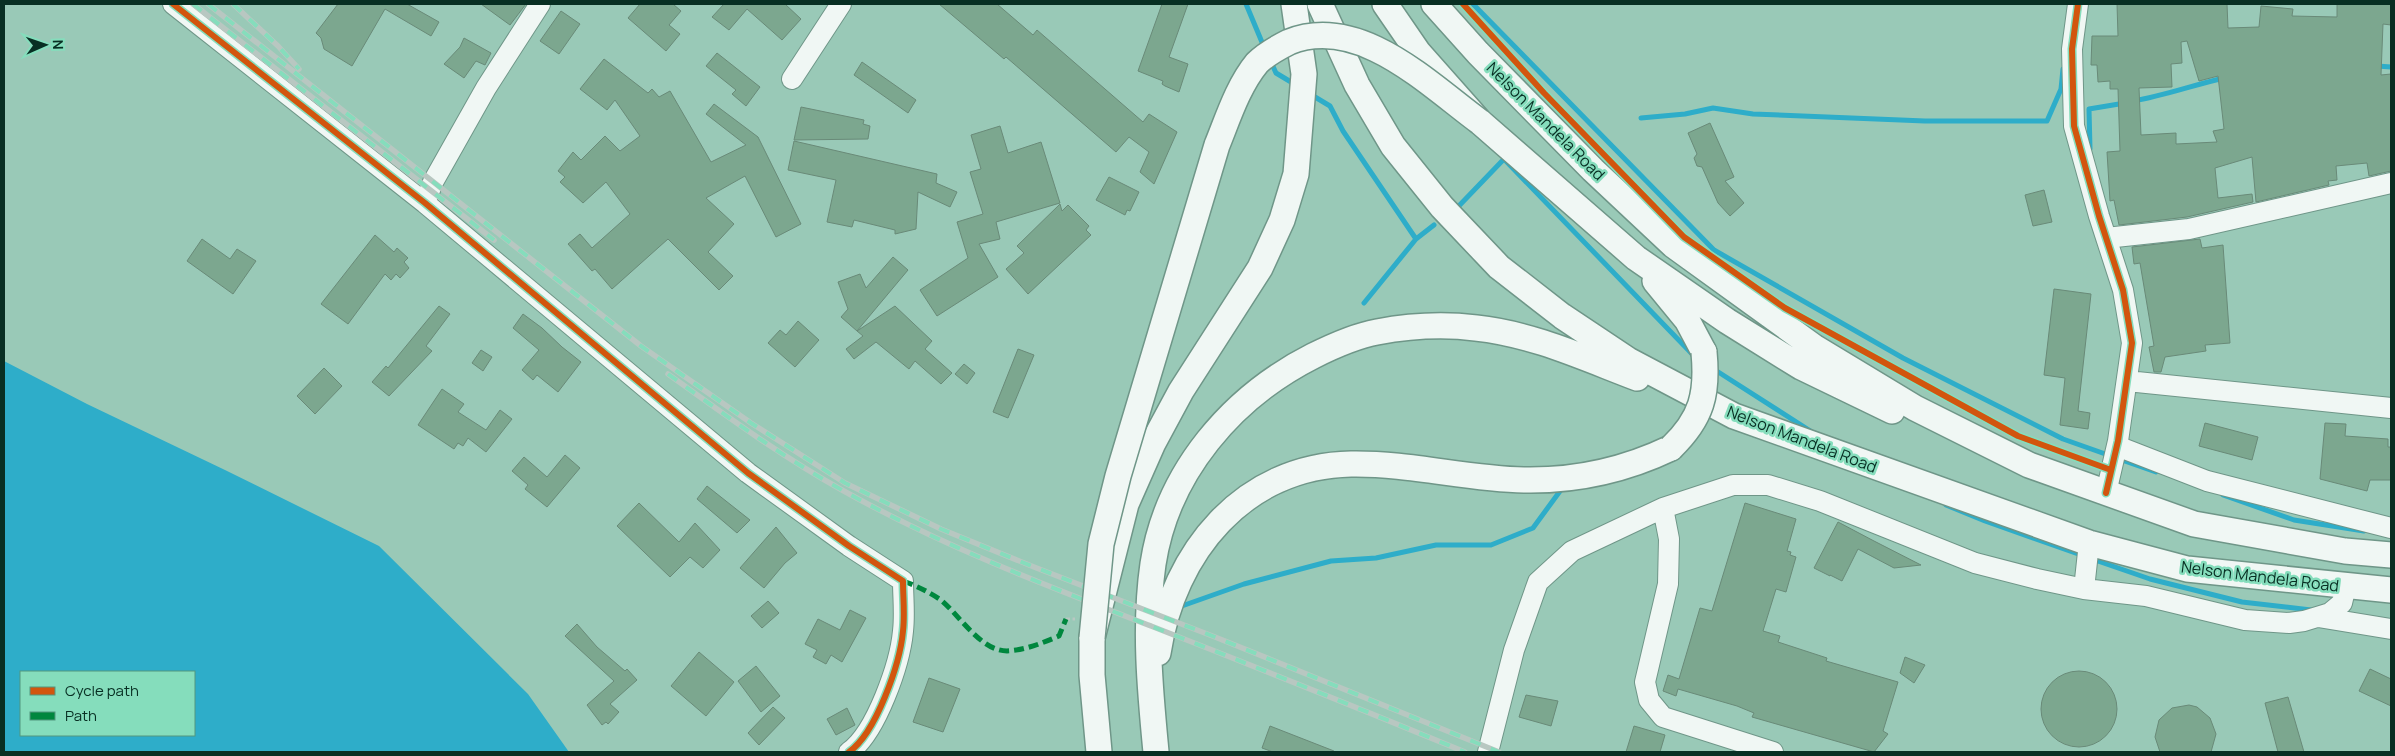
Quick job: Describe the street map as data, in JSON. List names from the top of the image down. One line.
{"streets":{"main road":["Nelson Mandela Road"]},"legend":["Cycle path","Path"],"north":"right"}
